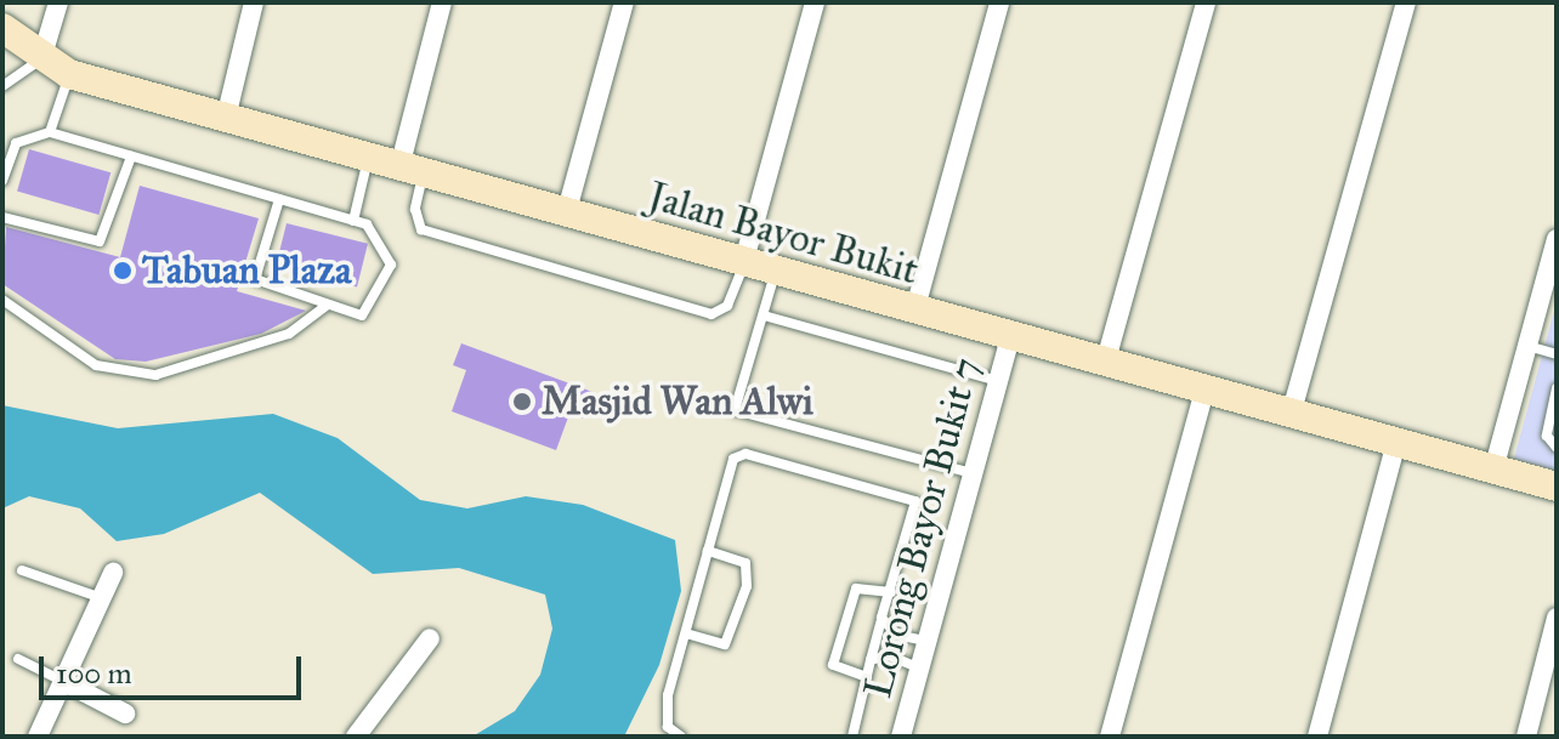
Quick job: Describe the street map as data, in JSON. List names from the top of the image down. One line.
{"streets":{"street":["Jalan Bayor Bukit","Lorong Bayor Bukit 7"]},"crossings":[["Jalan Bayor Bukit","Lorong Bayor Bukit 7"]],"places":["Tabuan Plaza","Masjid Wan Alwi"],"scale_bar":"100 m"}
